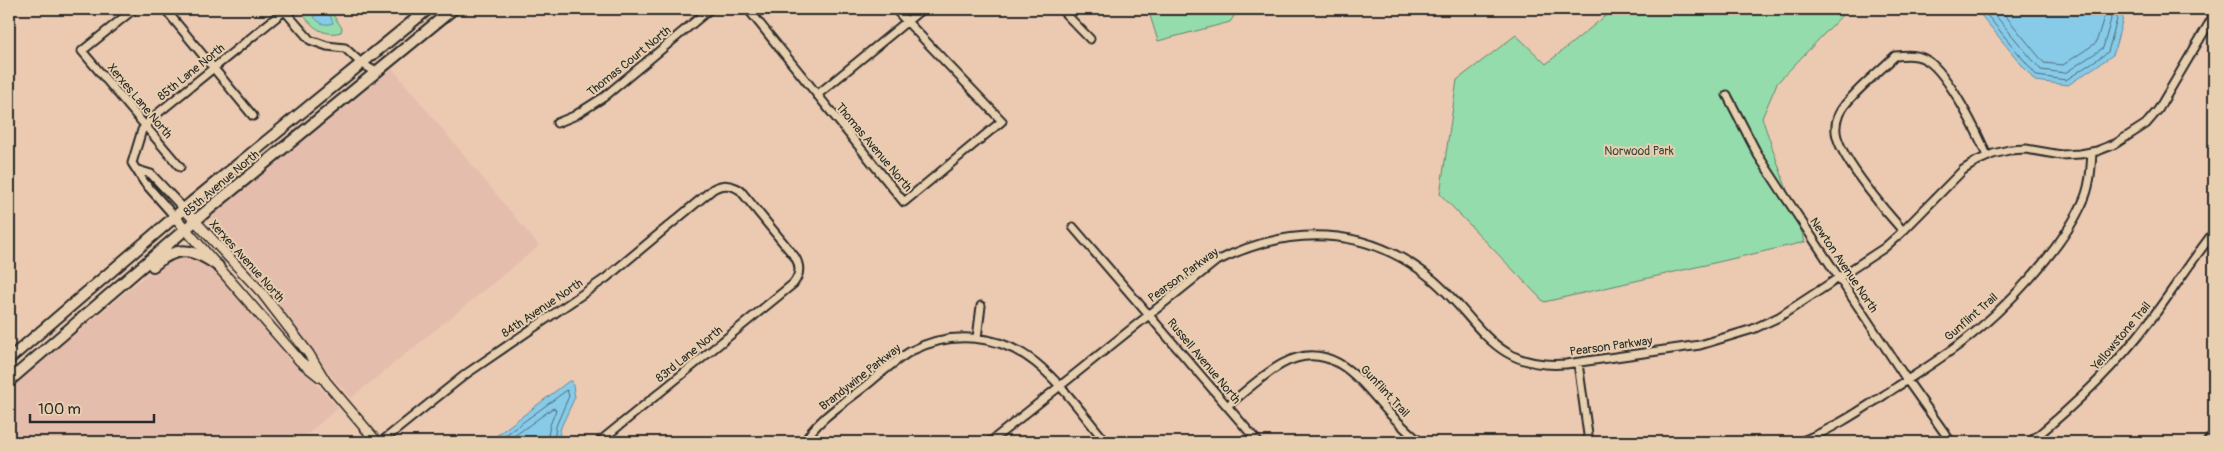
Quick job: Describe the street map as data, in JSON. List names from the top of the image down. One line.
{"streets":{"main road":["85th Avenue North"],"street":["Thomas Court North","85th Lane North","Xerxes Lane North","Thomas Avenue North","Xerxes Avenue North","Newton Avenue North","Pearson Parkway","84th Avenue North","Gunflint Trail","Yellowstone Trail","83rd Lane North","Russell Avenue North","Brandywine Parkway"]},"crossings":[["85th Lane North","Xerxes Lane North"],["85th Lane North","Xerxes Avenue North"],["85th Avenue North","Xerxes Avenue North"],["Newton Avenue North","Pearson Parkway"],["Newton Avenue North","Gunflint Trail"],["Pearson Parkway","Gunflint Trail"],["Pearson Parkway","Russell Avenue North"],["Pearson Parkway","Brandywine Parkway"],["84th Avenue North","83rd Lane North"],["Gunflint Trail","Russell Avenue North"]],"parks":["Norwood Park"],"scale_bar":"100 m"}
